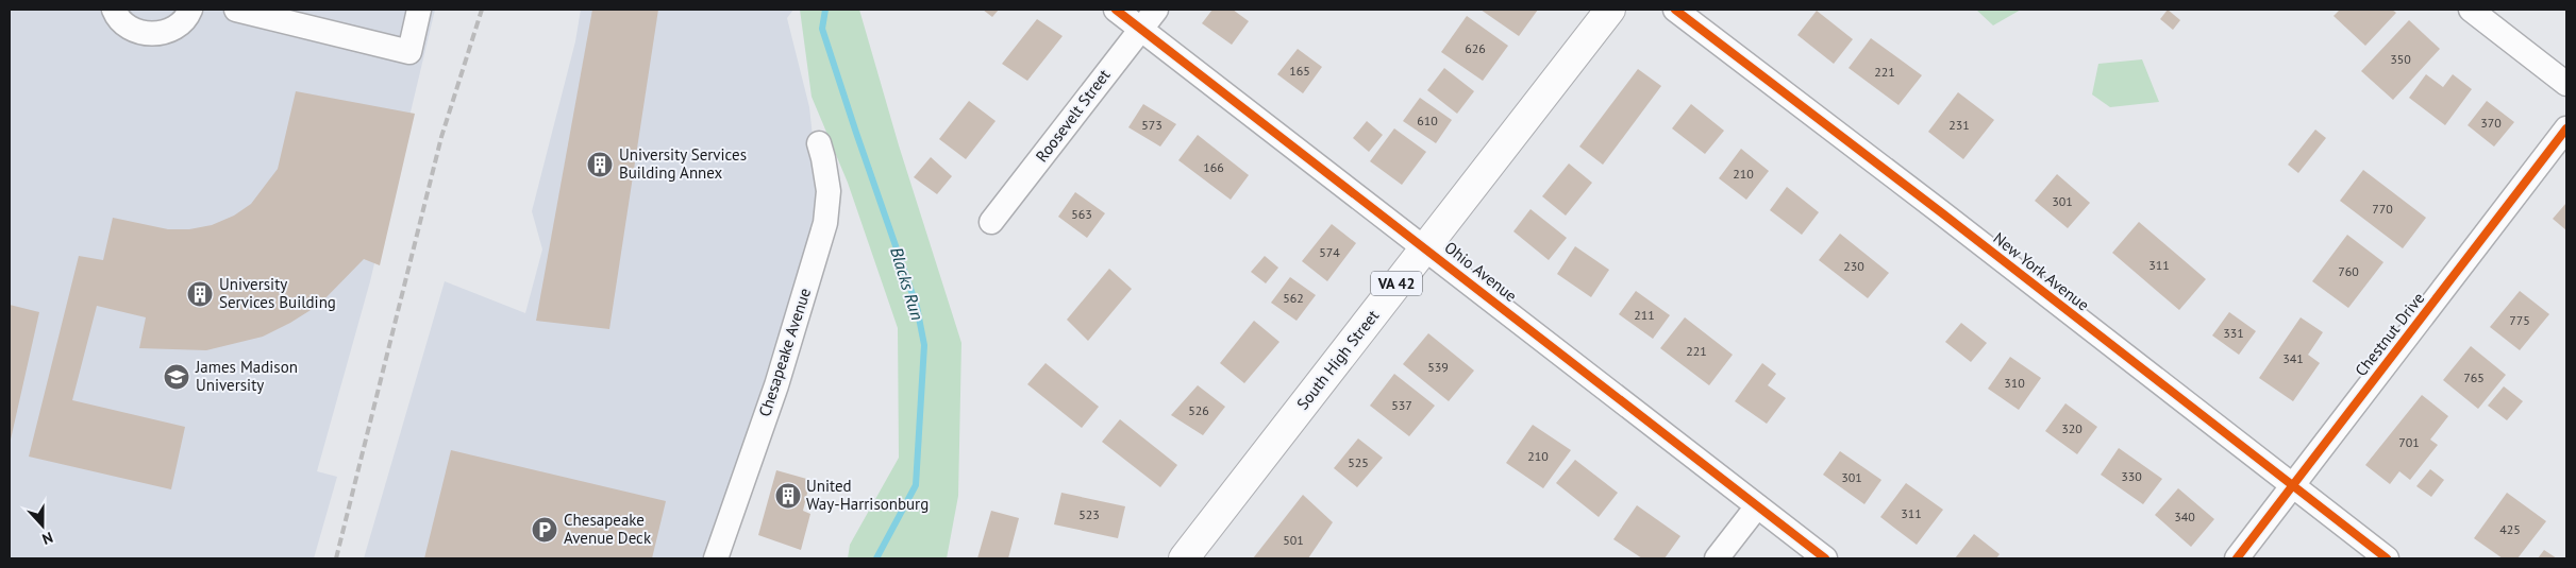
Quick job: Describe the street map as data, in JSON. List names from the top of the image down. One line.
{"streets":{"main road":["VA 42","South High Street"],"street":["Roosevelt Street","Ohio Avenue","New York Avenue","Chestnut Drive","Chesapeake Avenue"]},"crossings":[["Roosevelt Street","Ohio Avenue"],["Ohio Avenue","South High Street"],["New York Avenue","Chestnut Drive"]],"water":["Blacks Run"],"places":{"building":["University Services Building Annex","University Services Building","United Way-Harrisonburg"],"school or university":["James Madison University"],"parking":["Chesapeake Avenue Deck"]},"house_numbers":["626","350","165","221","610","370","573","231","166","210","301","770","563","574","311","230","760","562","211","775","331","221","341","539","765","310","537","526","320","701","210","525","330","301","311","523","340","425","501"],"north":"bottom"}
